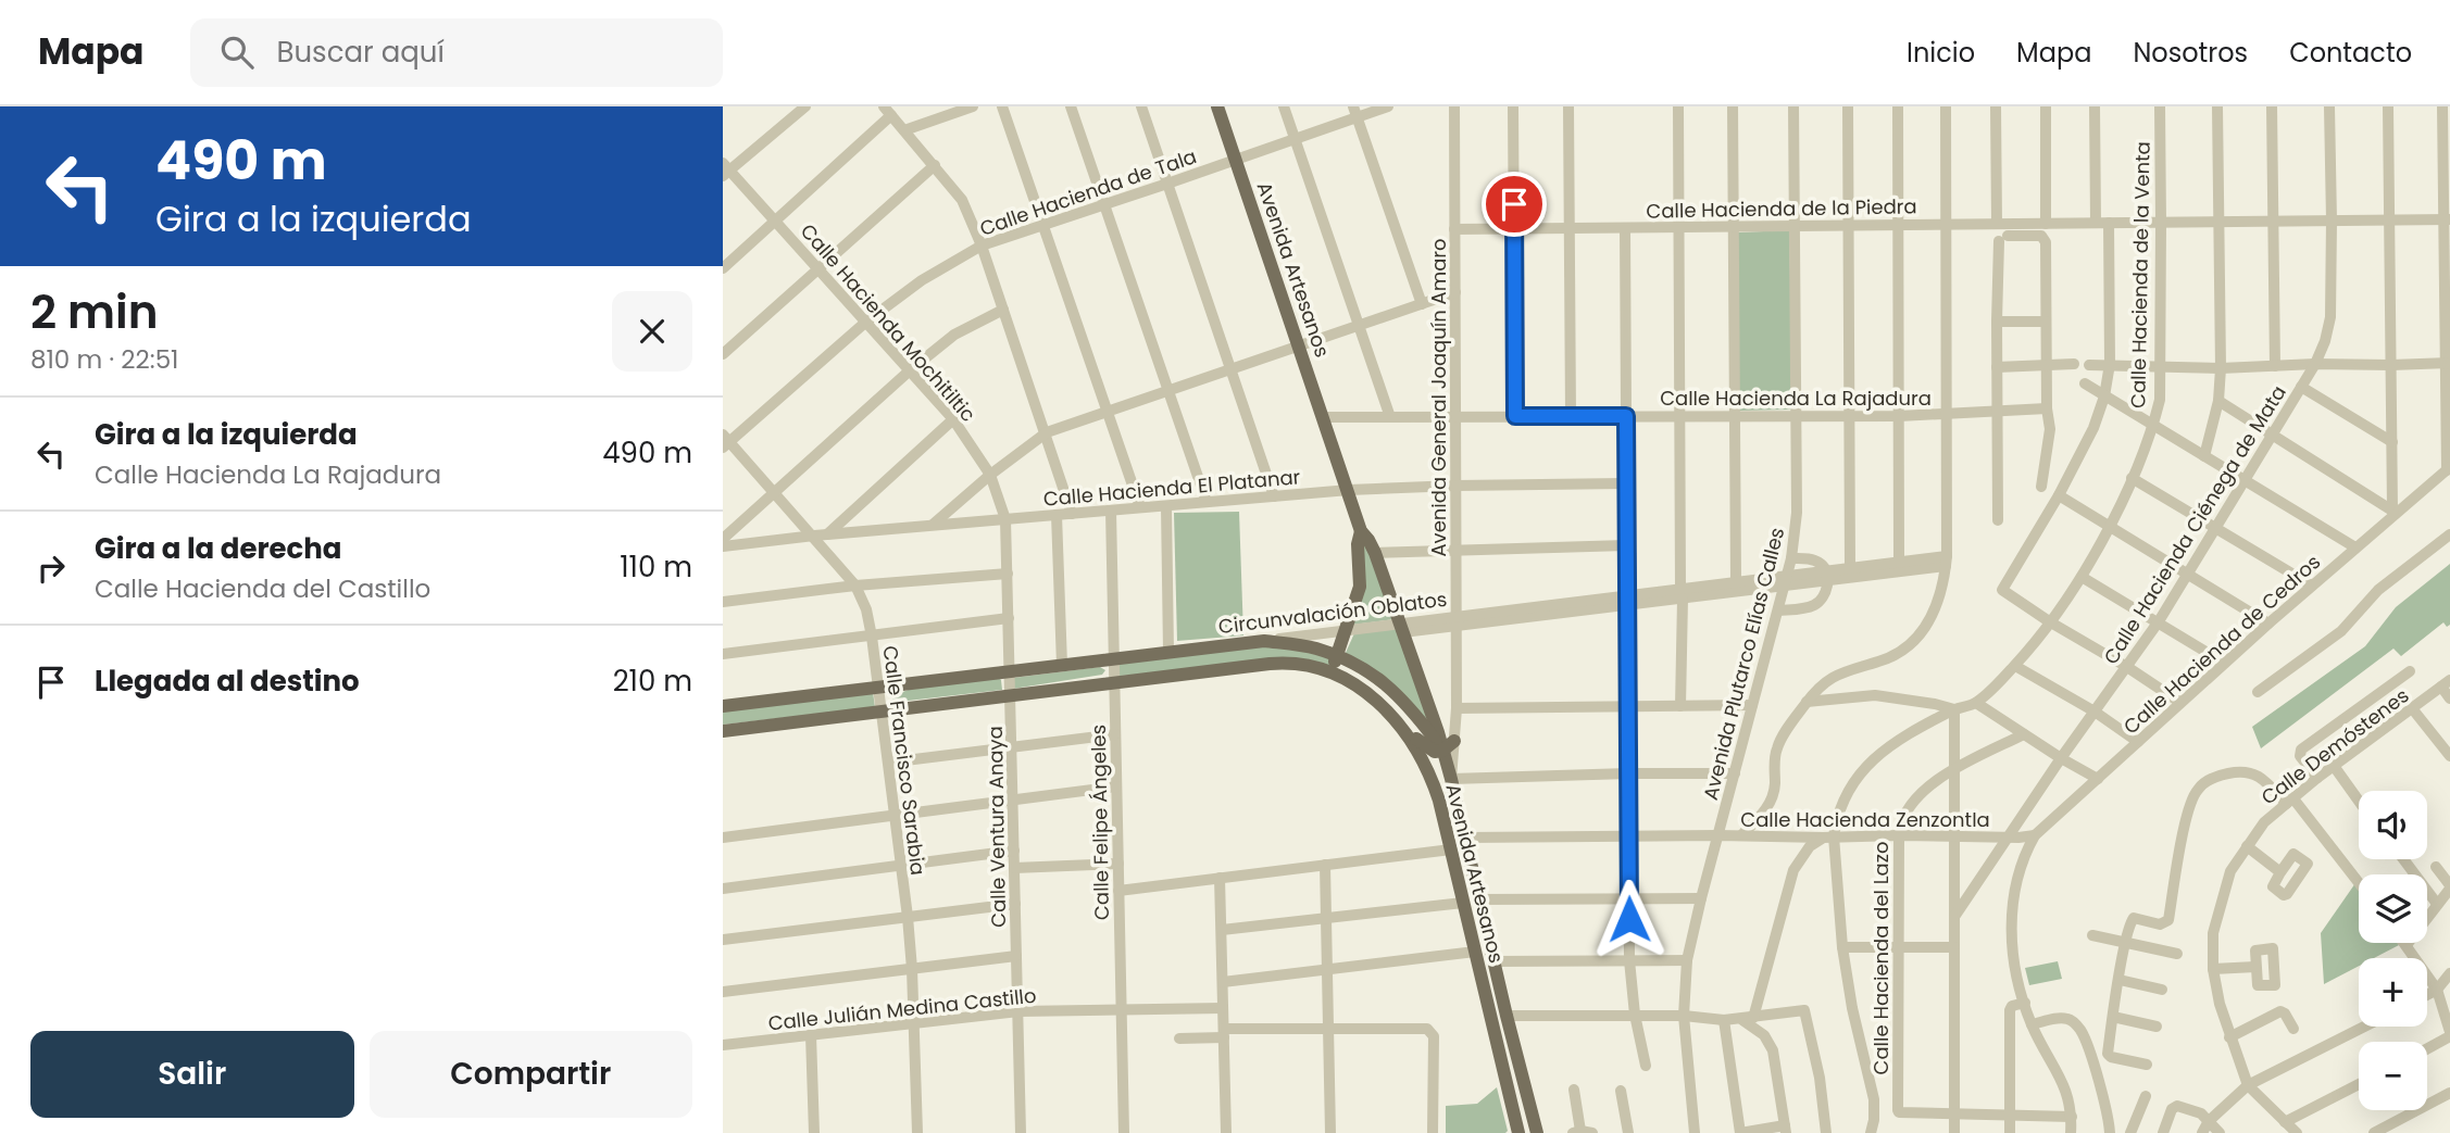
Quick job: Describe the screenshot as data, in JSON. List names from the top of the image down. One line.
{"streets":{"main road":["Avenida Artesanos","Circunvalación Oblatos"],"street":["Calle Hacienda de Tala","Calle Hacienda de la Piedra","Calle Hacienda de la Venta","Calle Hacienda Mochitiltic","Avenida General Joaquín Amaro","Calle Hacienda La Rajadura","Calle Hacienda El Platanar","Calle Hacienda Ciénega de Mata","Calle Hacienda de Cedros","Avenida Plutarco Elías Calles","Calle Demóstenes","Calle Francisco Sarabia","Calle Hacienda Zenzontla","Calle Felipe Ángeles","Calle Ventura Anaya","Calle Hacienda del Lazo","Calle Julián Medina Castillo"]},"crossings":[["Calle Hacienda de Tala","Avenida Artesanos"],["Calle Hacienda de Tala","Calle Hacienda Mochitiltic"],["Calle Hacienda de Tala","Calle Francisco Sarabia"],["Calle Hacienda de la Piedra","Calle Hacienda de la Venta"],["Calle Hacienda de la Piedra","Avenida General Joaquín Amaro"],["Calle Hacienda de la Piedra","Calle Hacienda Ciénega de Mata"],["Calle Hacienda de la Piedra","Avenida Plutarco Elías Calles"],["Avenida Artesanos","Avenida General Joaquín Amaro"],["Avenida Artesanos","Calle Hacienda La Rajadura"],["Avenida Artesanos","Calle Hacienda El Platanar"],["Avenida Artesanos","Circunvalación Oblatos"],["Avenida Artesanos","Calle Hacienda Zenzontla"],["Calle Hacienda de la Venta","Calle Hacienda Zenzontla"],["Calle Hacienda Mochitiltic","Calle Hacienda El Platanar"],["Calle Hacienda Mochitiltic","Calle Ventura Anaya"],["Avenida General Joaquín Amaro","Calle Hacienda La Rajadura"],["Avenida General Joaquín Amaro","Calle Hacienda El Platanar"],["Avenida General Joaquín Amaro","Circunvalación Oblatos"],["Calle Hacienda La Rajadura","Avenida Plutarco Elías Calles"],["Calle Hacienda El Platanar","Calle Francisco Sarabia"],["Calle Hacienda El Platanar","Calle Felipe Ángeles"],["Calle Hacienda El Platanar","Calle Ventura Anaya"],["Calle Hacienda Ciénega de Mata","Calle Hacienda Zenzontla"],["Circunvalación Oblatos","Avenida Plutarco Elías Calles"],["Circunvalación Oblatos","Calle Francisco Sarabia"],["Circunvalación Oblatos","Calle Felipe Ángeles"],["Circunvalación Oblatos","Calle Ventura Anaya"],["Calle Hacienda de Cedros","Calle Hacienda Zenzontla"],["Avenida Plutarco Elías Calles","Calle Hacienda Zenzontla"],["Calle Francisco Sarabia","Calle Julián Medina Castillo"],["Calle Hacienda Zenzontla","Calle Hacienda del Lazo"],["Calle Felipe Ángeles","Calle Julián Medina Castillo"],["Calle Ventura Anaya","Calle Julián Medina Castillo"]],"page":{"header":"Mapa","search":"Buscar aquí","nav":["Inicio","Mapa","Nosotros","Contacto"],"turn":["490 m","Gira a la izquierda"],"heading":["2 min","810 m · 22:51"],"list":[{"name":"Gira a la izquierda","note":"Calle Hacienda La Rajadura","value":"490 m"},{"name":"Gira a la derecha","note":"Calle Hacienda del Castillo","value":"110 m"},{"name":"Llegada al destino","value":"210 m"}],"map_buttons":["+","−"],"buttons":["Salir","Compartir"]}}
